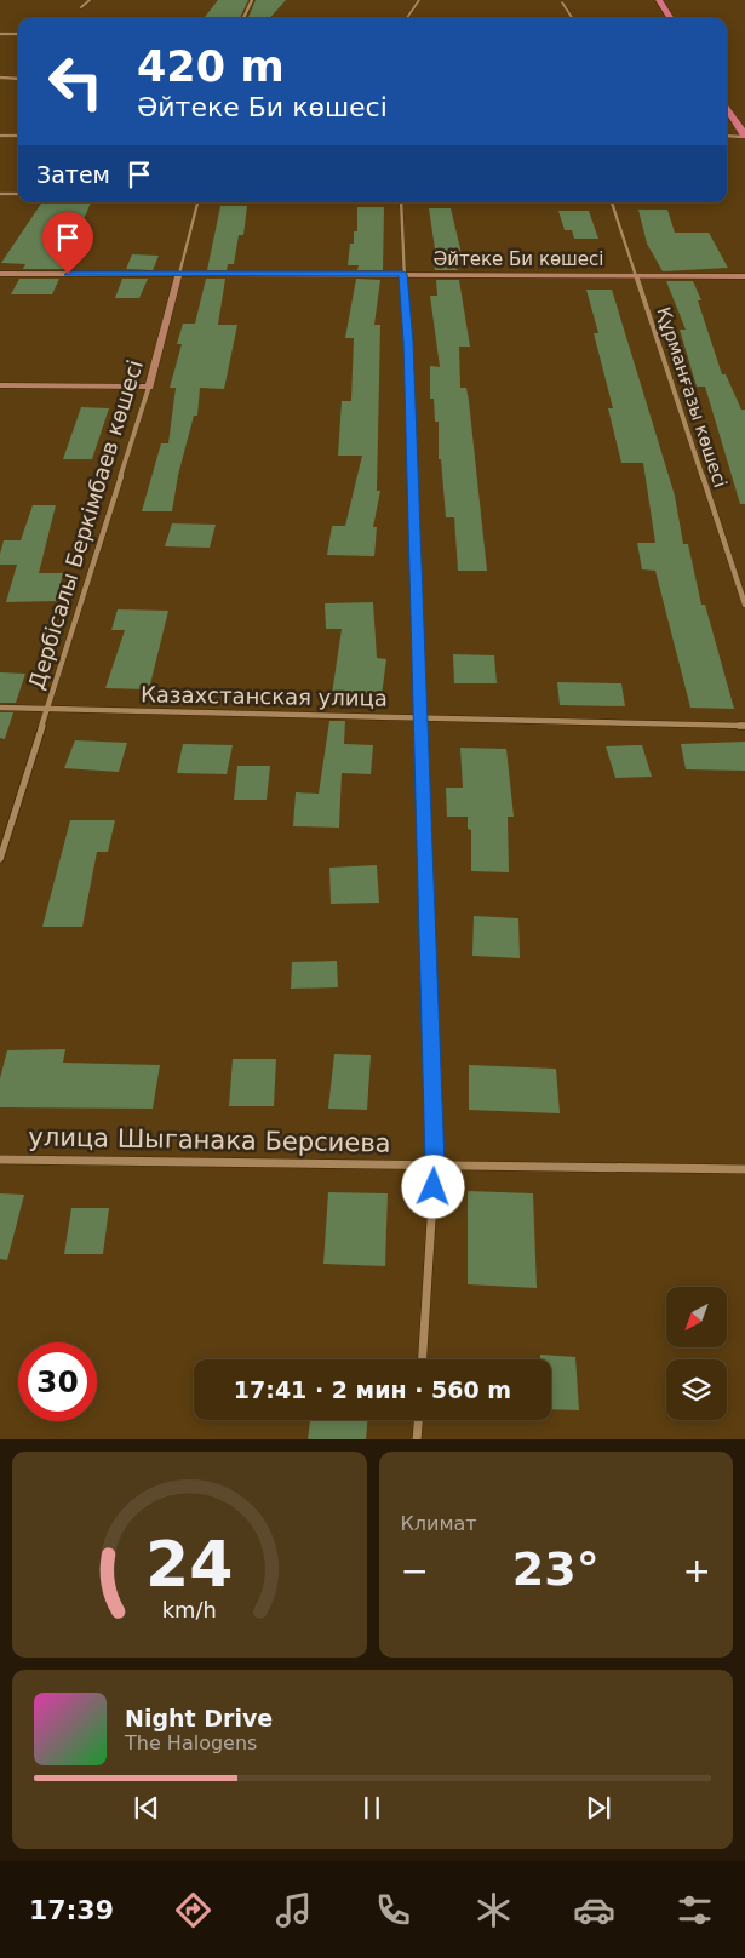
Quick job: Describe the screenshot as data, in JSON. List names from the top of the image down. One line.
{"streets":{"main road":["Әйтеке Би көшесі","Дербісалы Беркімбаев көшесі"],"street":["Құрманғазы көшесі","Казахстанская улица","улица Шыганака Берсиева"]},"crossings":[["Әйтеке Би көшесі","Құрманғазы көшесі"],["Әйтеке Би көшесі","Дербісалы Беркімбаев көшесі"],["Дербісалы Беркімбаев көшесі","Казахстанская улица"]],"north":"bottom left","page":{"turn":["420 m","Әйтеке Би көшесі"],"then":"Затем","limit":"30","trip":"17:41 · 2 мин · 560 m","tile":"Климат","heat":["−","23°","+"],"song":["Night Drive","The Halogens"],"tabs":"17:39","gauge":["24","km/h"]}}
